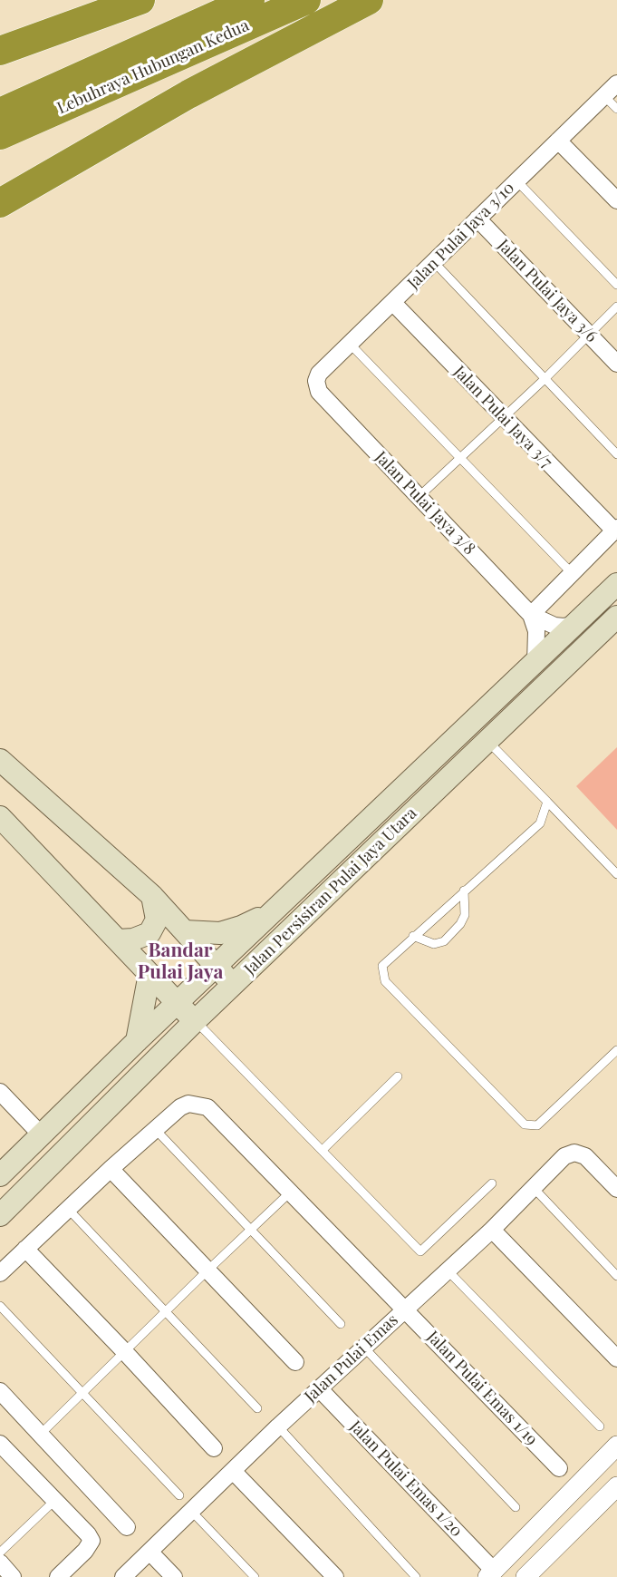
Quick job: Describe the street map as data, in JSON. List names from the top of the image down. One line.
{"streets":{"highway":["Lebuhraya Hubungan Kedua"],"main road":["Jalan Persisiran Pulai Jaya Utara"],"street":["Jalan Pulai Jaya 3/10","Jalan Pulai Jaya 3/6","Jalan Pulai Jaya 3/7","Jalan Pulai Jaya 3/8","Jalan Pulai Emas","Jalan Pulai Emas 1/19","Jalan Pulai Emas 1/20"]},"crossings":[["Jalan Pulai Jaya 3/10","Jalan Pulai Jaya 3/6"],["Jalan Pulai Jaya 3/10","Jalan Pulai Jaya 3/7"],["Jalan Pulai Jaya 3/10","Jalan Pulai Jaya 3/8"],["Jalan Pulai Emas","Jalan Pulai Emas 1/19"],["Jalan Pulai Emas","Jalan Pulai Emas 1/20"]],"districts":["Bandar Pulai Jaya"]}
